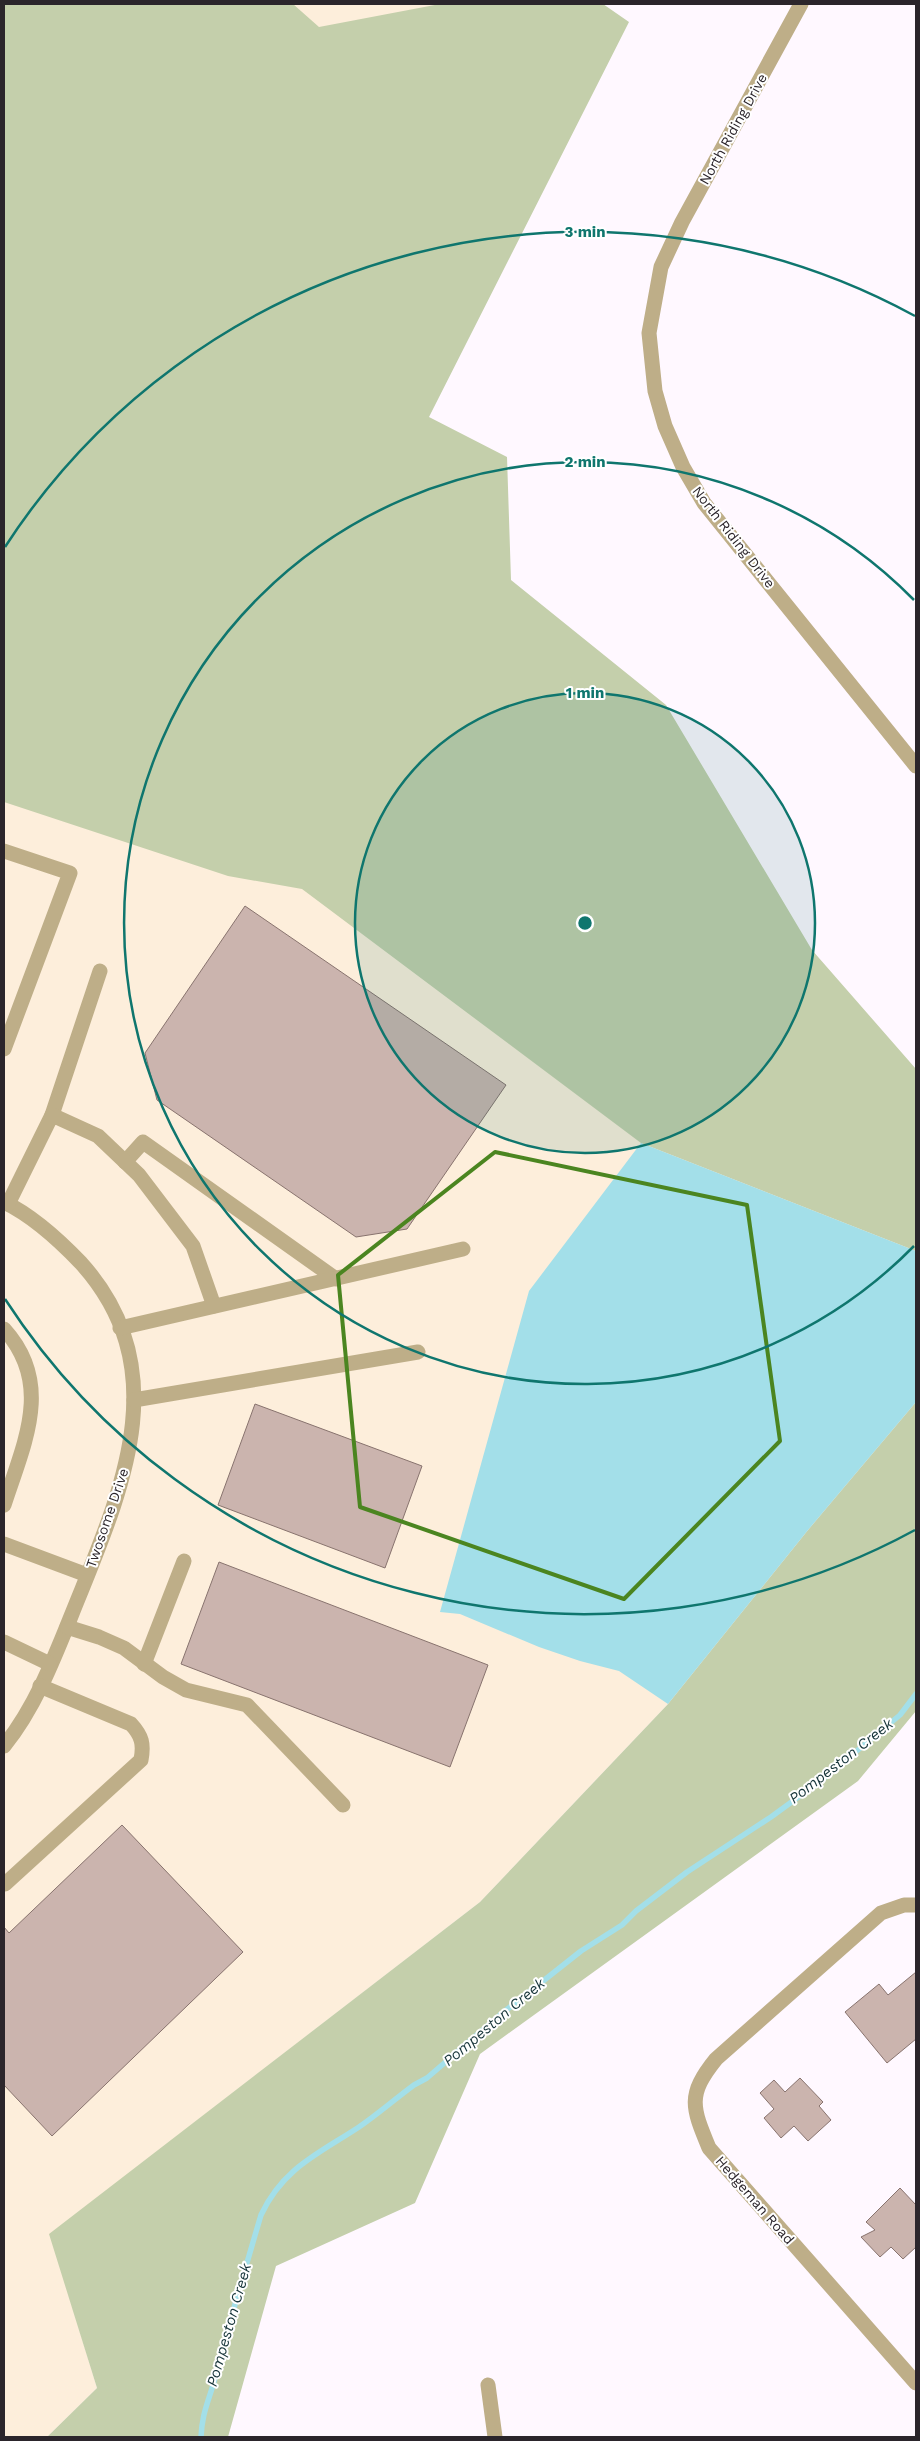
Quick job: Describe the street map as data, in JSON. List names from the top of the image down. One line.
{"streets":{"street":["North Riding Drive","Twosome Drive","Hedgeman Road"]},"water":["Pompeston Creek"],"rings":["3 min","2 min","1 min"]}
